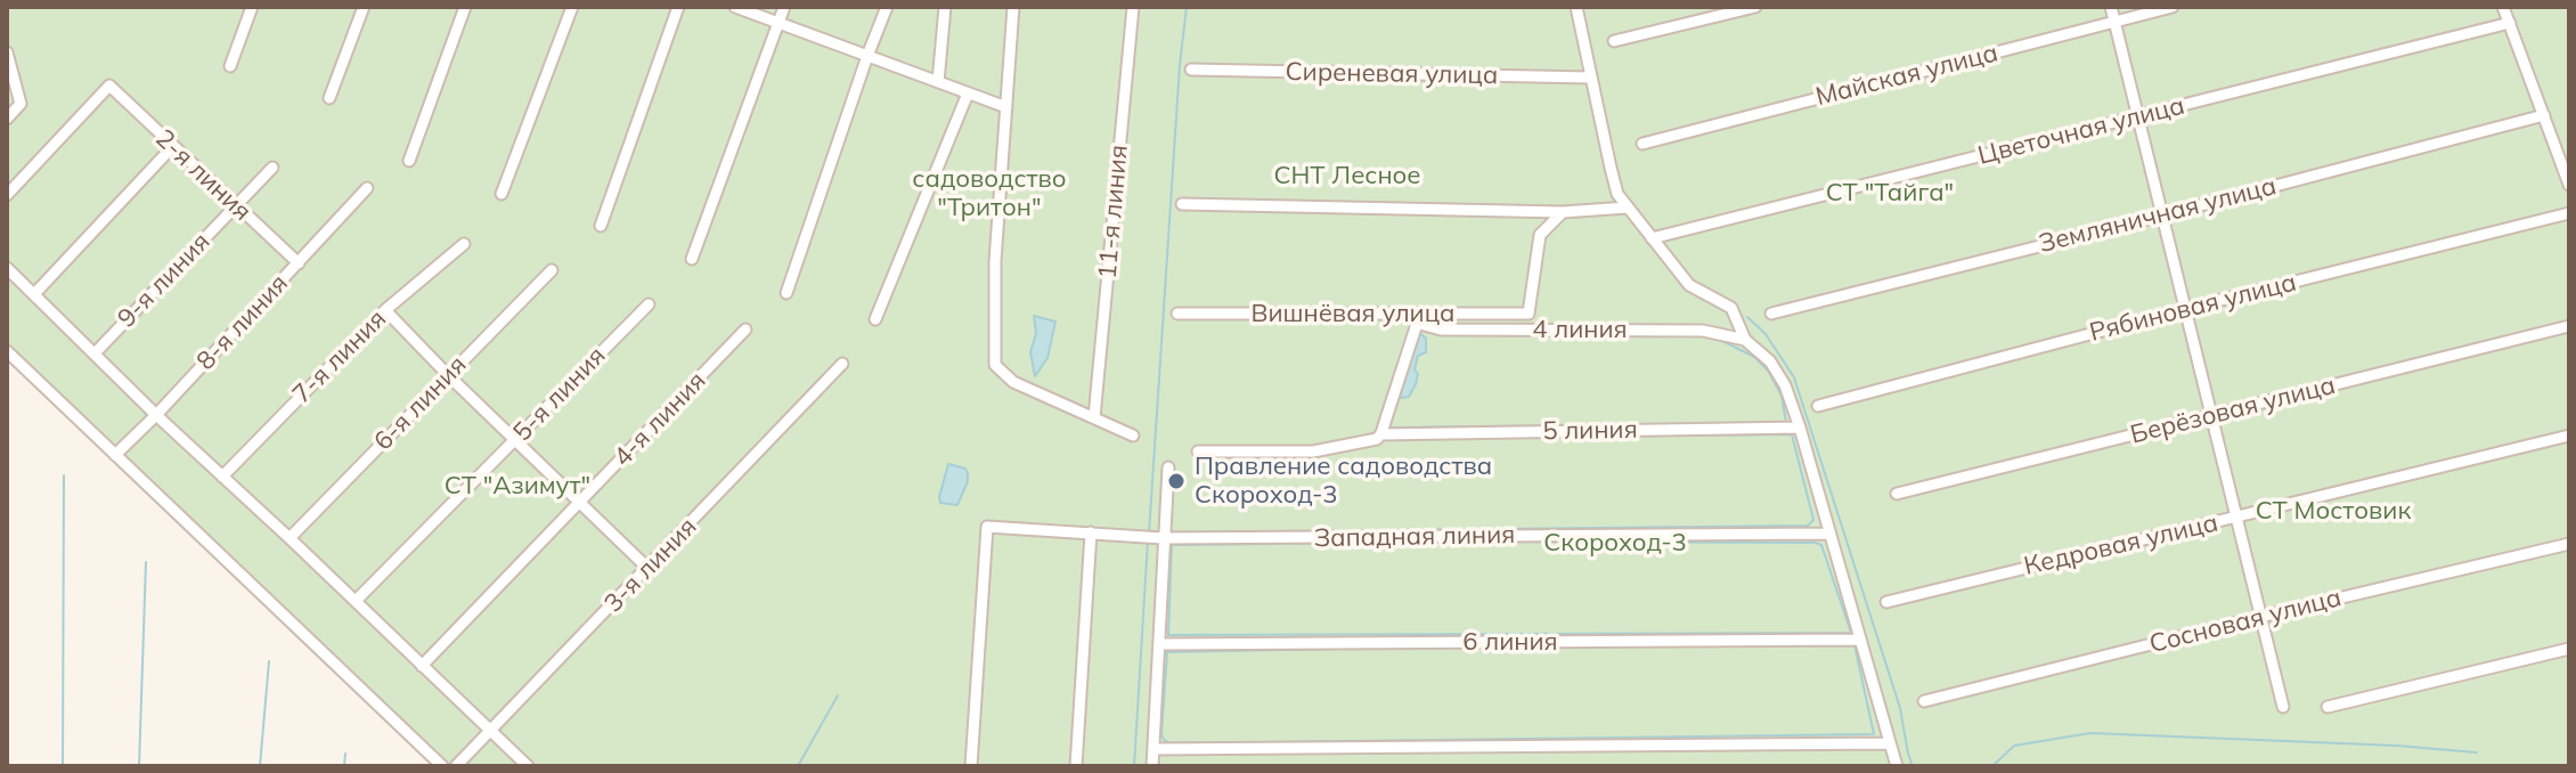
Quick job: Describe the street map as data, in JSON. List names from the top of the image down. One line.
{"streets":{"street":["Сиреневая улица","Майская улица","Цветочная улица","2-я линия","11-я линия","Земляничная улица","9-я линия","Рябиновая улица","Вишнёвая улица","8-я линия","4 линия","7-я линия","5-я линия","6-я линия","Берёзовая улица","4-я линия","5 линия","Западная линия","Кедровая улица","3-я линия","Сосновая улица","6 линия"]},"crossings":[["2-я линия","9-я линия"],["2-я линия","8-я линия"],["Вишнёвая улица","4 линия"]],"parks":["СНТ Лесное","садоводство \"Тритон\"","СТ \"Тайга\"","СТ \"Азимут\"","СТ Мостовик","Скороход-3"],"places":["Правление садоводства Скороход-3"]}
